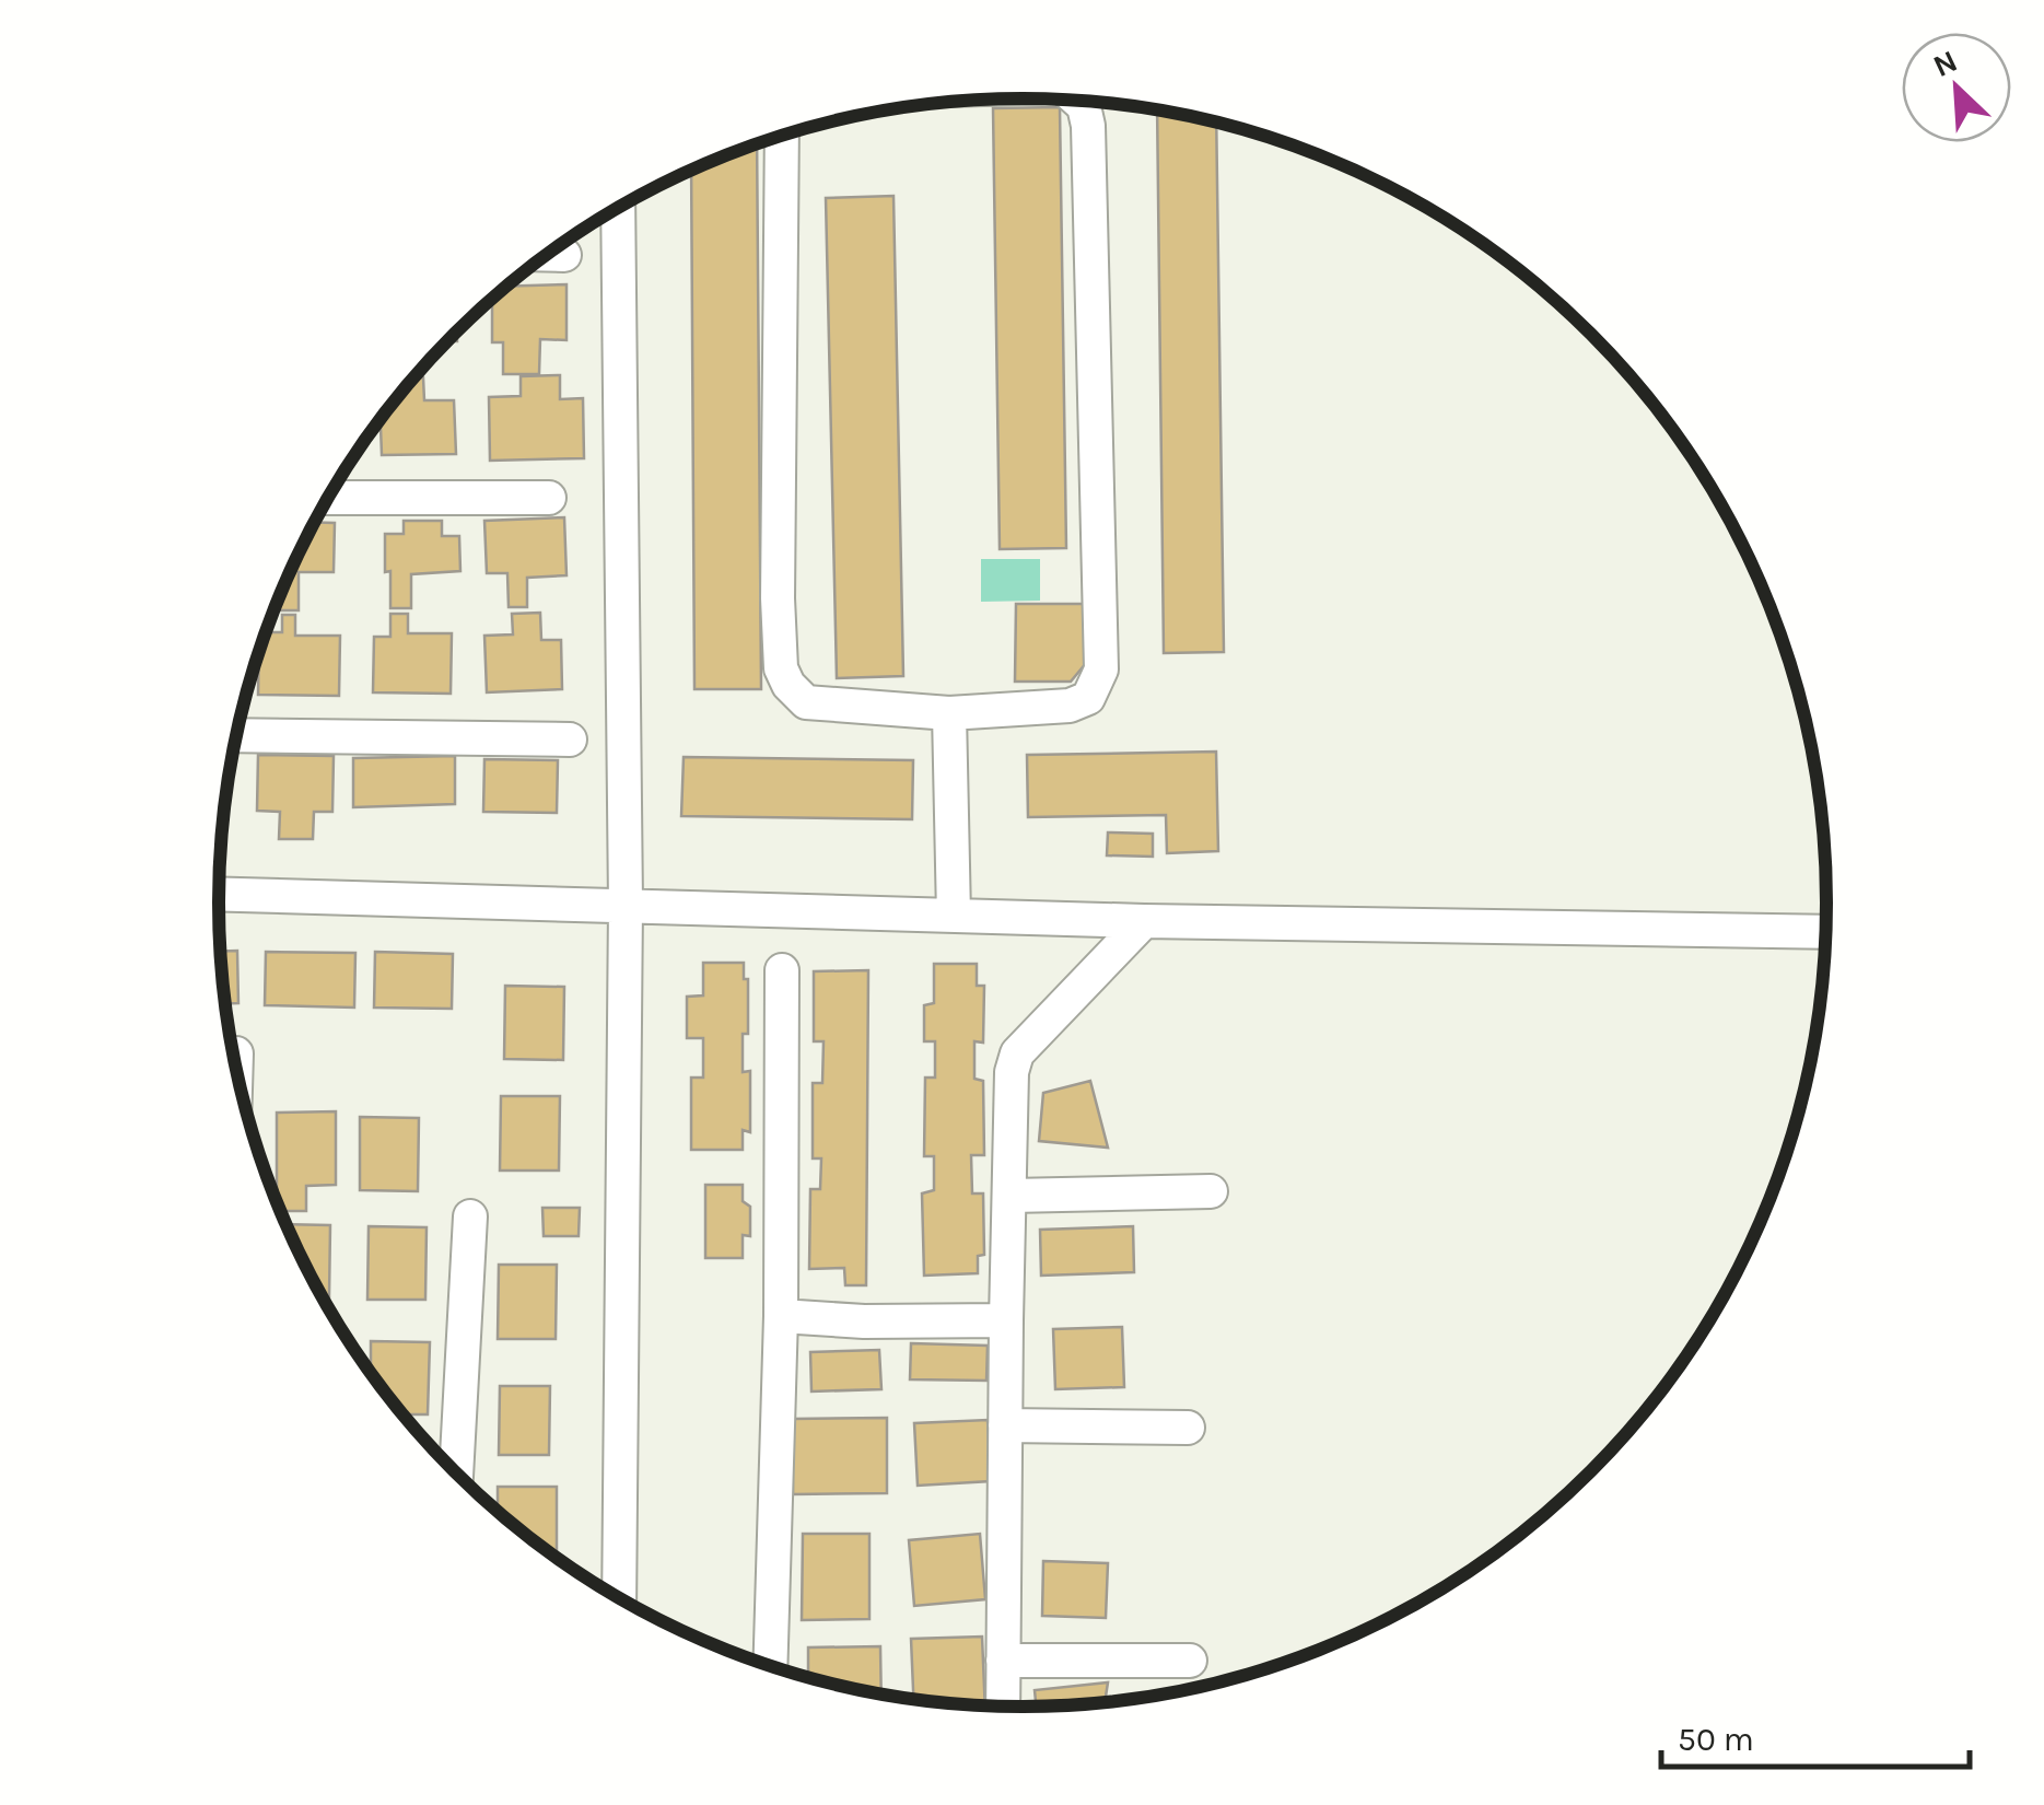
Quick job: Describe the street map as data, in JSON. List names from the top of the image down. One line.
{"scale_bar":"50 m","north":"top left"}
